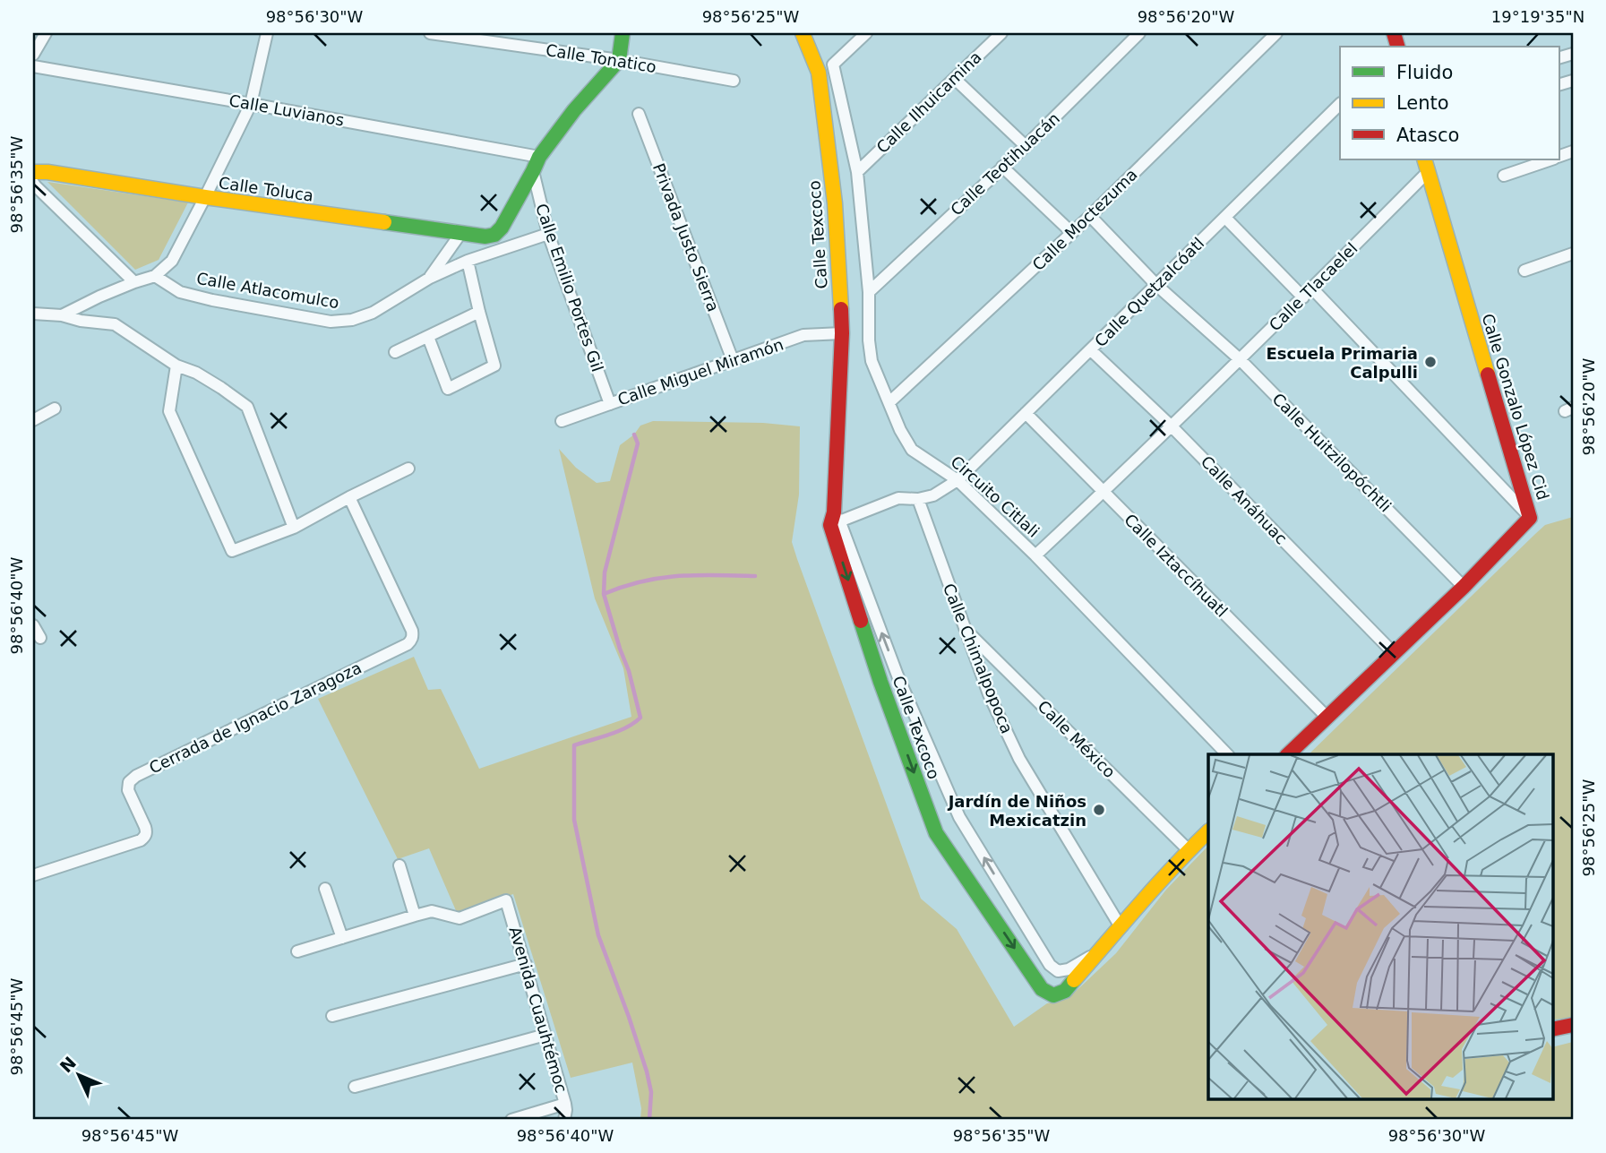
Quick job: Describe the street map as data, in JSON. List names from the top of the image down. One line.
{"streets":{"street":["Calle Tonatico","Calle Ilhuicamina","Calle Luvianos","Calle Teotihuacán","Calle Toluca","Calle Moctezuma","Calle Texcoco","Privada Justo Sierra","Calle Tlacaelel","Calle Emilio Portes Gil","Calle Atlacomulco","Calle Quetzalcóatl","Calle Miguel Miramón","Calle Gonzalo López Cid","Calle Huitzilopóchtli","Circuito Citlali","Calle Anáhuac","Calle Iztaccíhuatl","Calle Chimalpopoca","Cerrada de Ignacio Zaragoza","Calle México","Avenida Cuauhtémoc"]},"crossings":[["Calle Ilhuicamina","Circuito Citlali"],["Calle Teotihuacán","Circuito Citlali"],["Calle Toluca","Calle Emilio Portes Gil"],["Calle Moctezuma","Calle Huitzilopóchtli"],["Calle Moctezuma","Circuito Citlali"],["Calle Texcoco","Calle Miguel Miramón"],["Privada Justo Sierra","Calle Miguel Miramón"],["Calle Tlacaelel","Calle Gonzalo López Cid"],["Calle Tlacaelel","Calle Huitzilopóchtli"],["Calle Tlacaelel","Circuito Citlali"],["Calle Tlacaelel","Calle Anáhuac"],["Calle Tlacaelel","Calle Iztaccíhuatl"],["Calle Emilio Portes Gil","Calle Atlacomulco"],["Calle Emilio Portes Gil","Calle Miguel Miramón"],["Calle Quetzalcóatl","Calle Huitzilopóchtli"],["Calle Quetzalcóatl","Circuito Citlali"],["Calle Quetzalcóatl","Calle Anáhuac"],["Calle Quetzalcóatl","Calle Iztaccíhuatl"],["Calle Quetzalcóatl","Calle Chimalpopoca"],["Calle Gonzalo López Cid","Calle Huitzilopóchtli"],["Calle Gonzalo López Cid","Calle Anáhuac"],["Calle Gonzalo López Cid","Calle Iztaccíhuatl"],["Calle Chimalpopoca","Calle México"]],"places":["Escuela Primaria Calpulli","Jardín de Niños Mexicatzin"],"legend":["Fluido","Lento","Atasco"],"north":"top left","coordinates":["98°56'30\"W","98°56'25\"W","98°56'20\"W","19°19'35\"N","98°56'35\"W","98°56'40\"W","98°56'45\"W"]}
